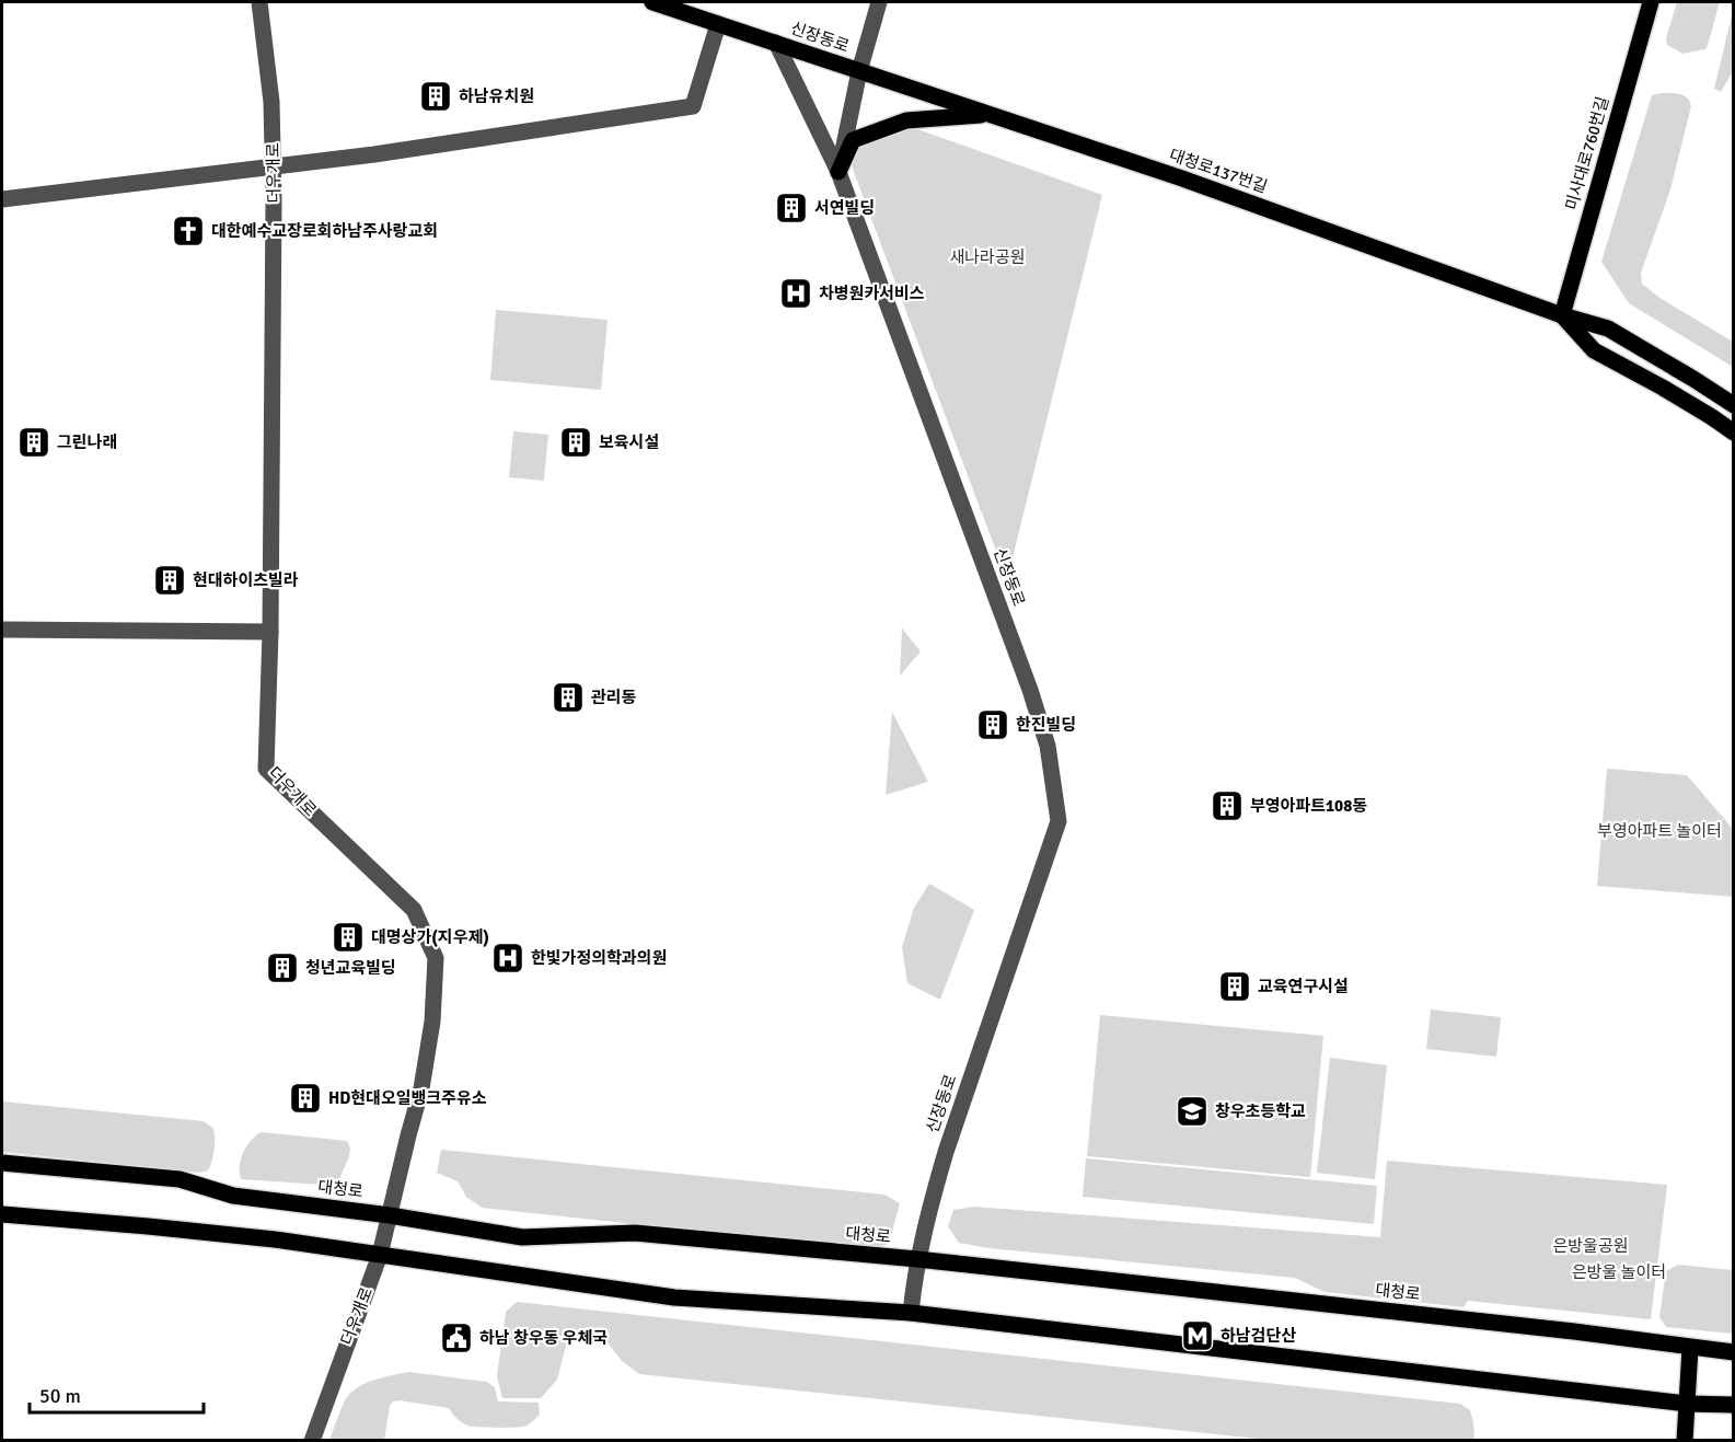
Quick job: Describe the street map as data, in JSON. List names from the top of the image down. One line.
{"streets":{"main road":["신장동로","미사대로760번길","대청로137번길","대청로"],"street":["더우개로"]},"crossings":[["신장동로","대청로137번길"],["신장동로","대청로"],["미사대로760번길","대청로137번길"],["더우개로","대청로"]],"parks":["새나라공원","부영아파트 놀이터","은방울공원","은방울 놀이터"],"places":{"building":["하남유치원","서연빌딩","그린나래","보육시설","현대하이츠빌라","관리동","한진빌딩","부영아파트108동","대명상가(지우제)","청년교육빌딩","교육연구시설","HD현대오일뱅크주유소"],"church":["대한예수교장로회하남주사랑교회"],"hospital":["차병원카서비스","한빛가정의학과의원"],"school or university":["창우초등학교"],"metro station":["하남검단산"],"public building":["하남 창우동 우체국"]},"scale_bar":"50 m"}
